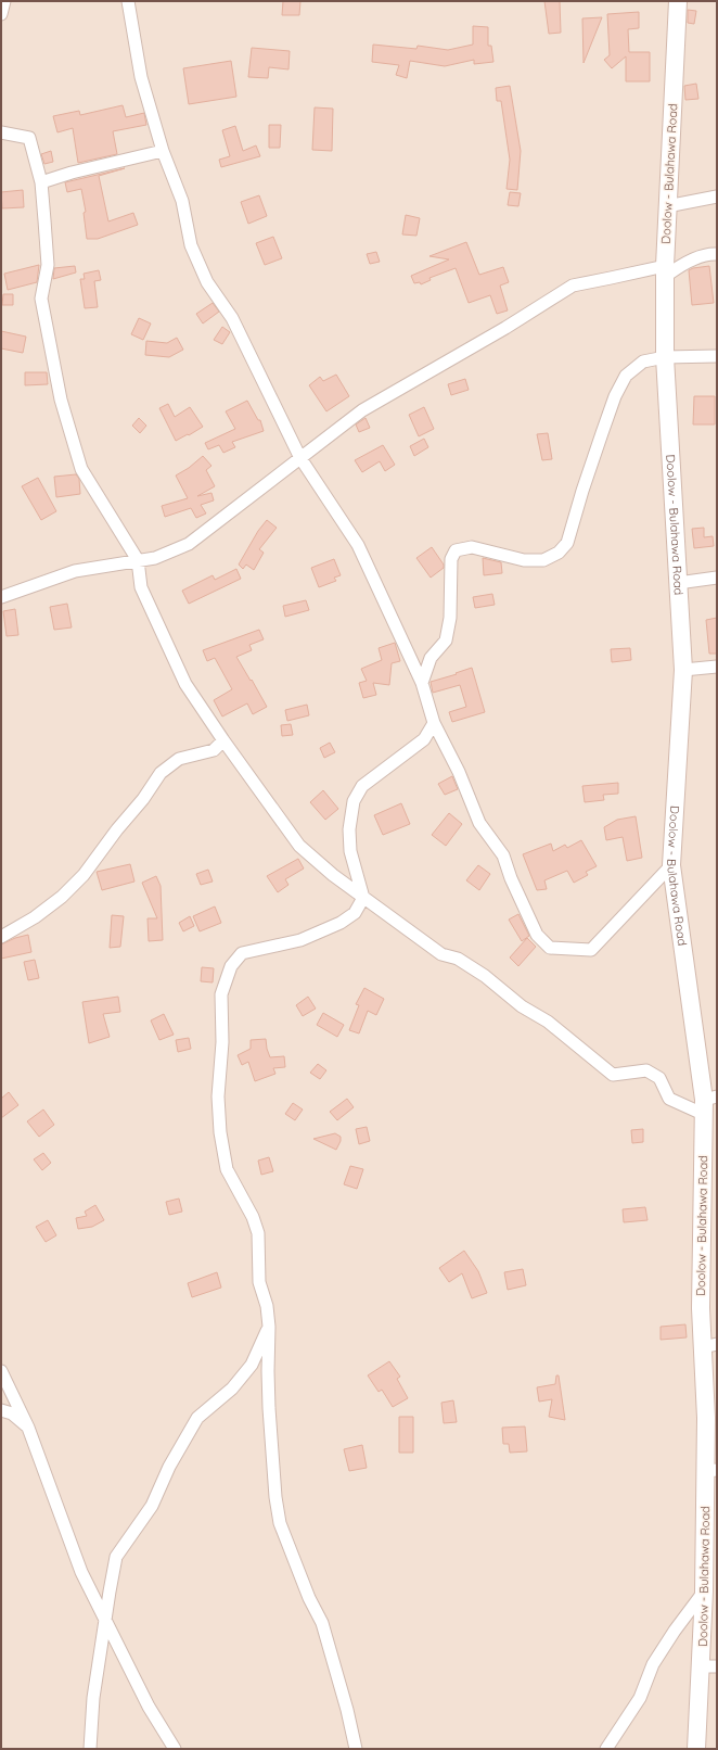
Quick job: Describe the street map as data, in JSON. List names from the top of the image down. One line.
{"streets":{"main road":["Doolow - Bulahawa Road"]}}
